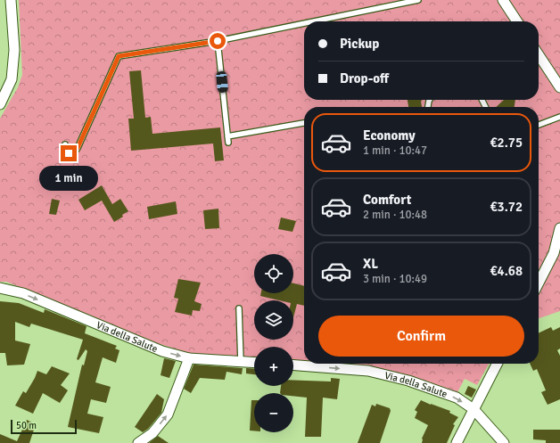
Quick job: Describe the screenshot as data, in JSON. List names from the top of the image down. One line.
{"streets":{"street":["Via della Salute"]},"one_way":["Via della Salute"],"scale_bar":"50 m","page":{"banner":["Pickup","Drop-off"],"list":[{"name":"Economy","note":"1 min · 10:47","value":"€2.75"},{"name":"Comfort","note":"2 min · 10:48","value":"€3.72"},{"name":"XL","note":"3 min · 10:49","value":"€4.68"}],"bubble":"1 min","map_buttons":["+","−"],"buttons":"Confirm","scale":"50 m"}}
